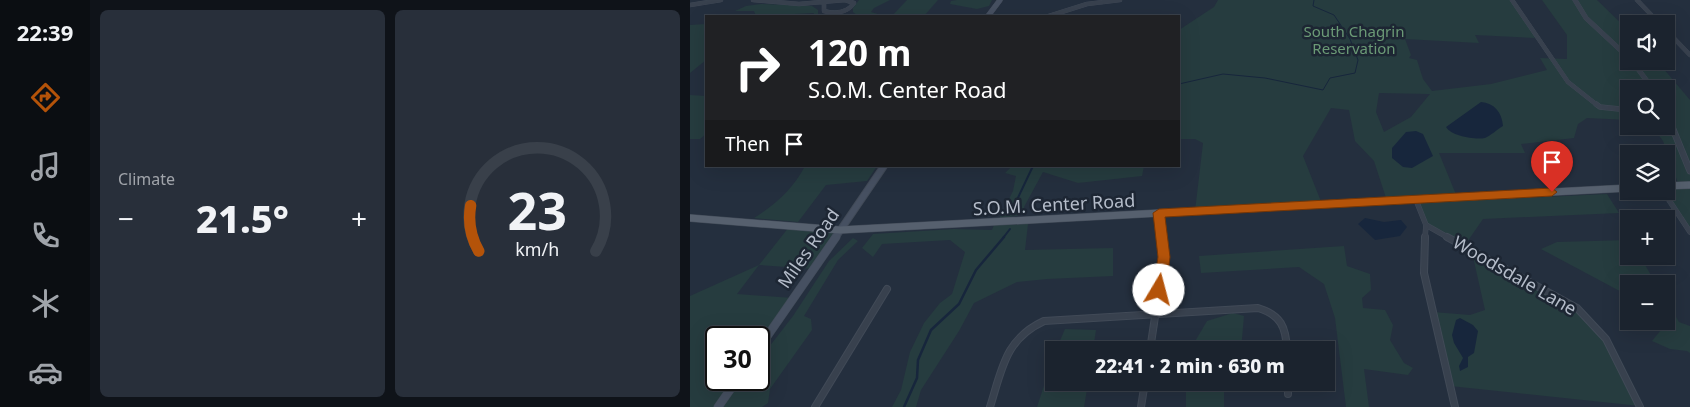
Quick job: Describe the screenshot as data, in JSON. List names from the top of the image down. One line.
{"streets":{"main road":["S.O.M. Center Road","Miles Road"],"street":["Woodsdale Lane"]},"crossings":[["S.O.M. Center Road","Miles Road"]],"parks":["South Chagrin Reservation"],"page":{"tabs":"22:39","tile":"Climate","map_buttons":["+","−"],"turn":["120 m","S.O.M. Center Road"],"then":"Then","heat":["−","21.5°","+"],"limit":"30","trip":"22:41 · 2 min · 630 m","gauge":["23","km/h"]}}
